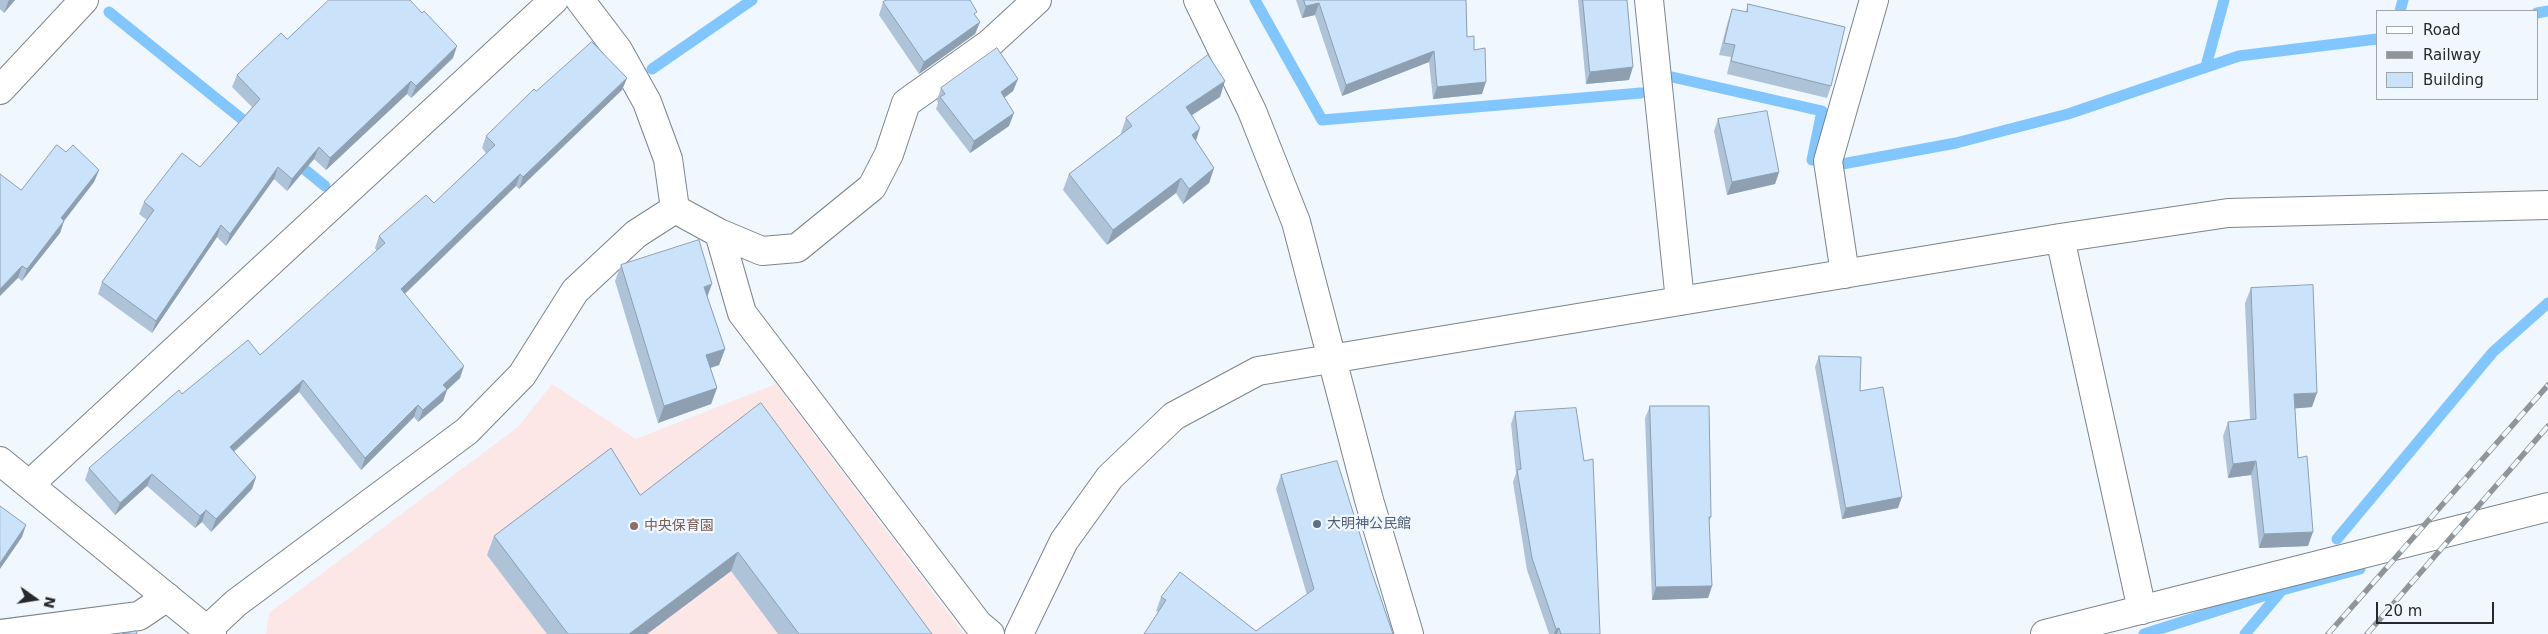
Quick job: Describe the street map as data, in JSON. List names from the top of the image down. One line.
{"places":["大明神公民館","中央保育園"],"legend":["Road","Railway","Building"],"scale_bar":"20 m","north":"right"}
